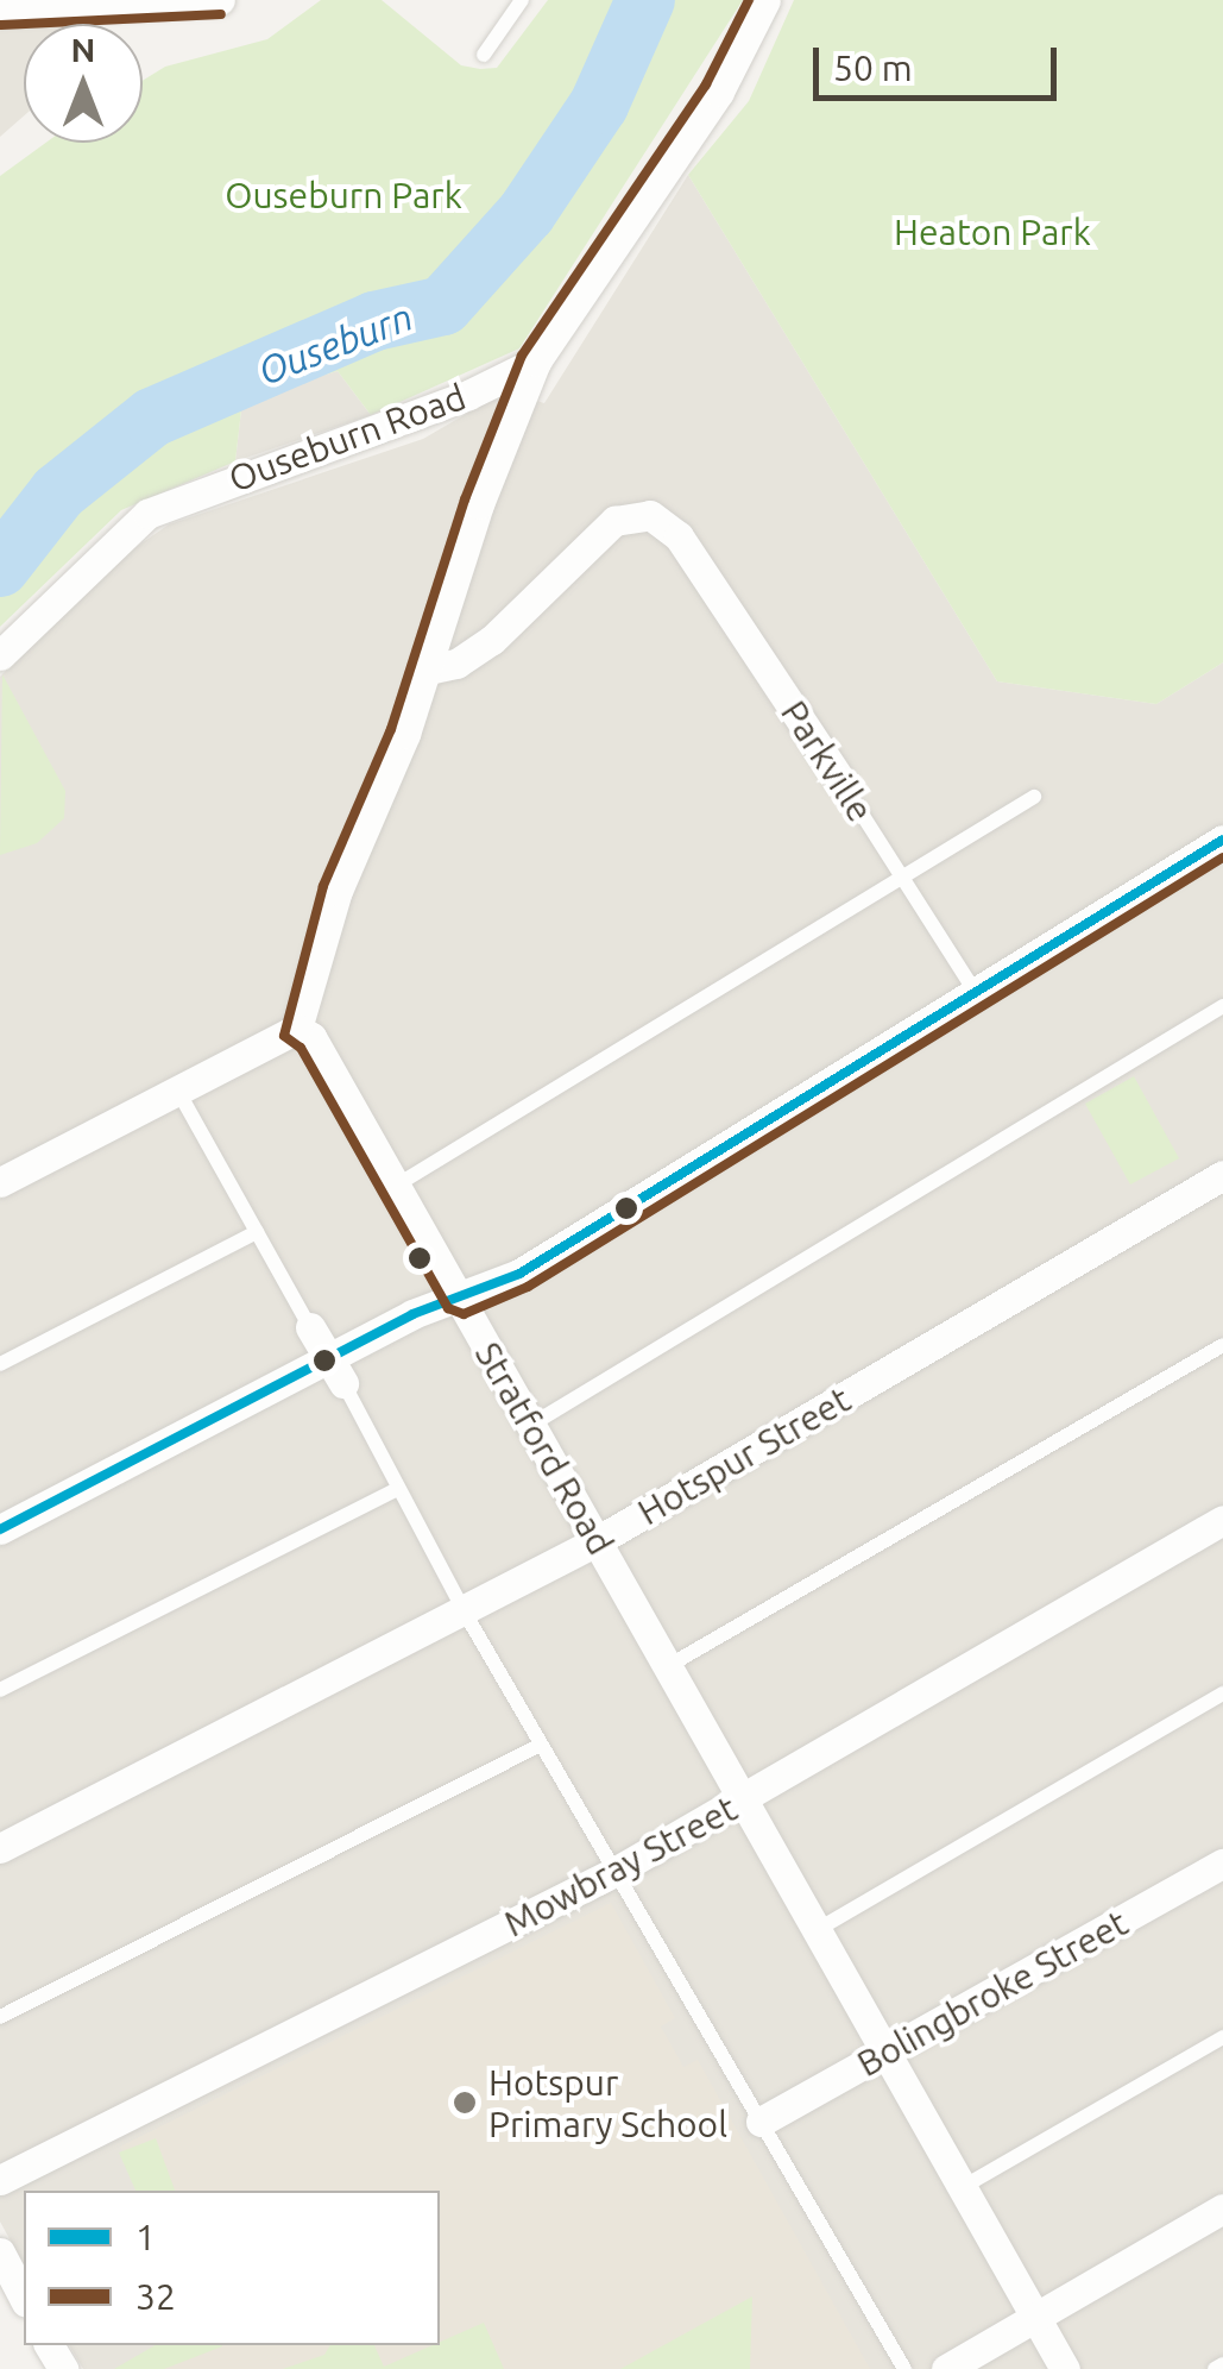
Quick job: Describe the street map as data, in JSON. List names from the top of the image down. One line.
{"streets":{"street":["Ouseburn Road","Parkville","Stratford Road","Hotspur Street","Mowbray Street","Bolingbroke Street"]},"crossings":[["Stratford Road","Hotspur Street"],["Stratford Road","Mowbray Street"],["Stratford Road","Bolingbroke Street"]],"water":["Ouseburn"],"parks":["Ouseburn Park","Heaton Park"],"places":["Hotspur Primary School"],"lines":["transit line 32","transit line 1"],"legend":["1","32"],"scale_bar":"50 m","north":"top"}
